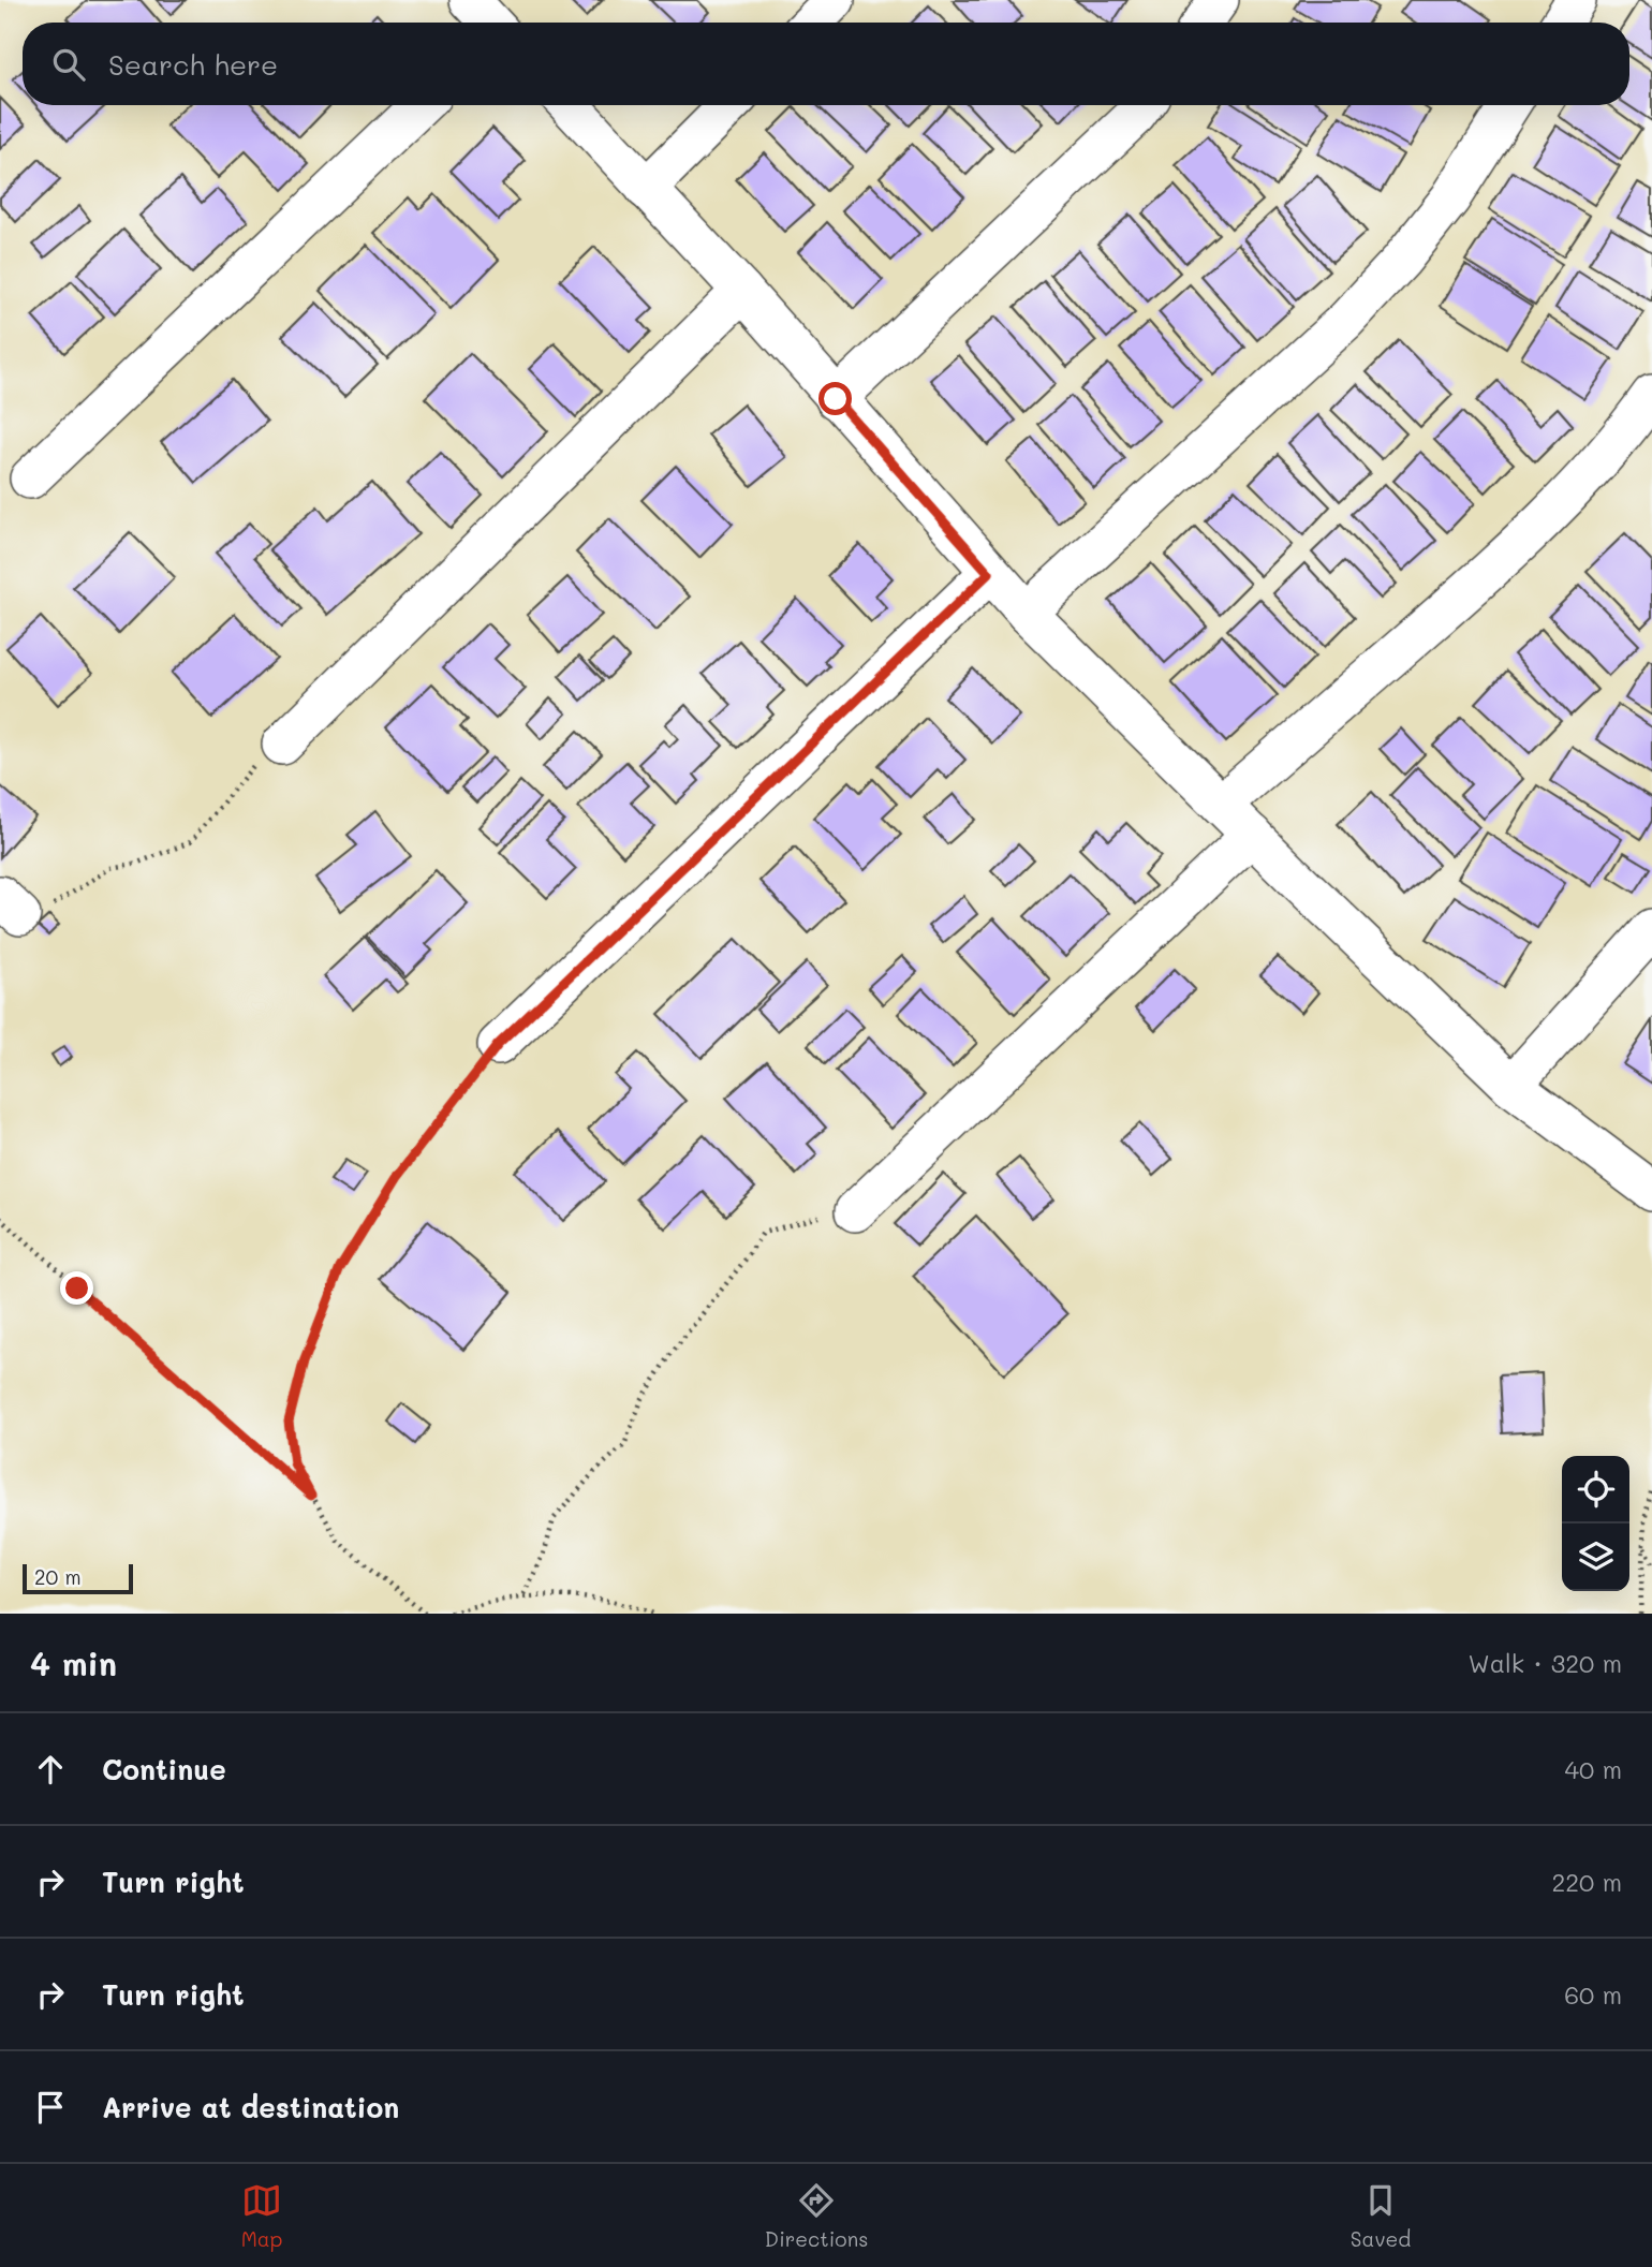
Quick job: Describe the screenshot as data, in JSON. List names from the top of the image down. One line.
{"scale_bar":"20 m","page":{"search":"Search here","scale":"20 m","heading":["4 min","Walk · 320 m"],"list":[["Continue","40 m"],["Turn right","220 m"],["Turn right","60 m"],"Arrive at destination"],"nav":["Map","Directions","Saved"]}}
